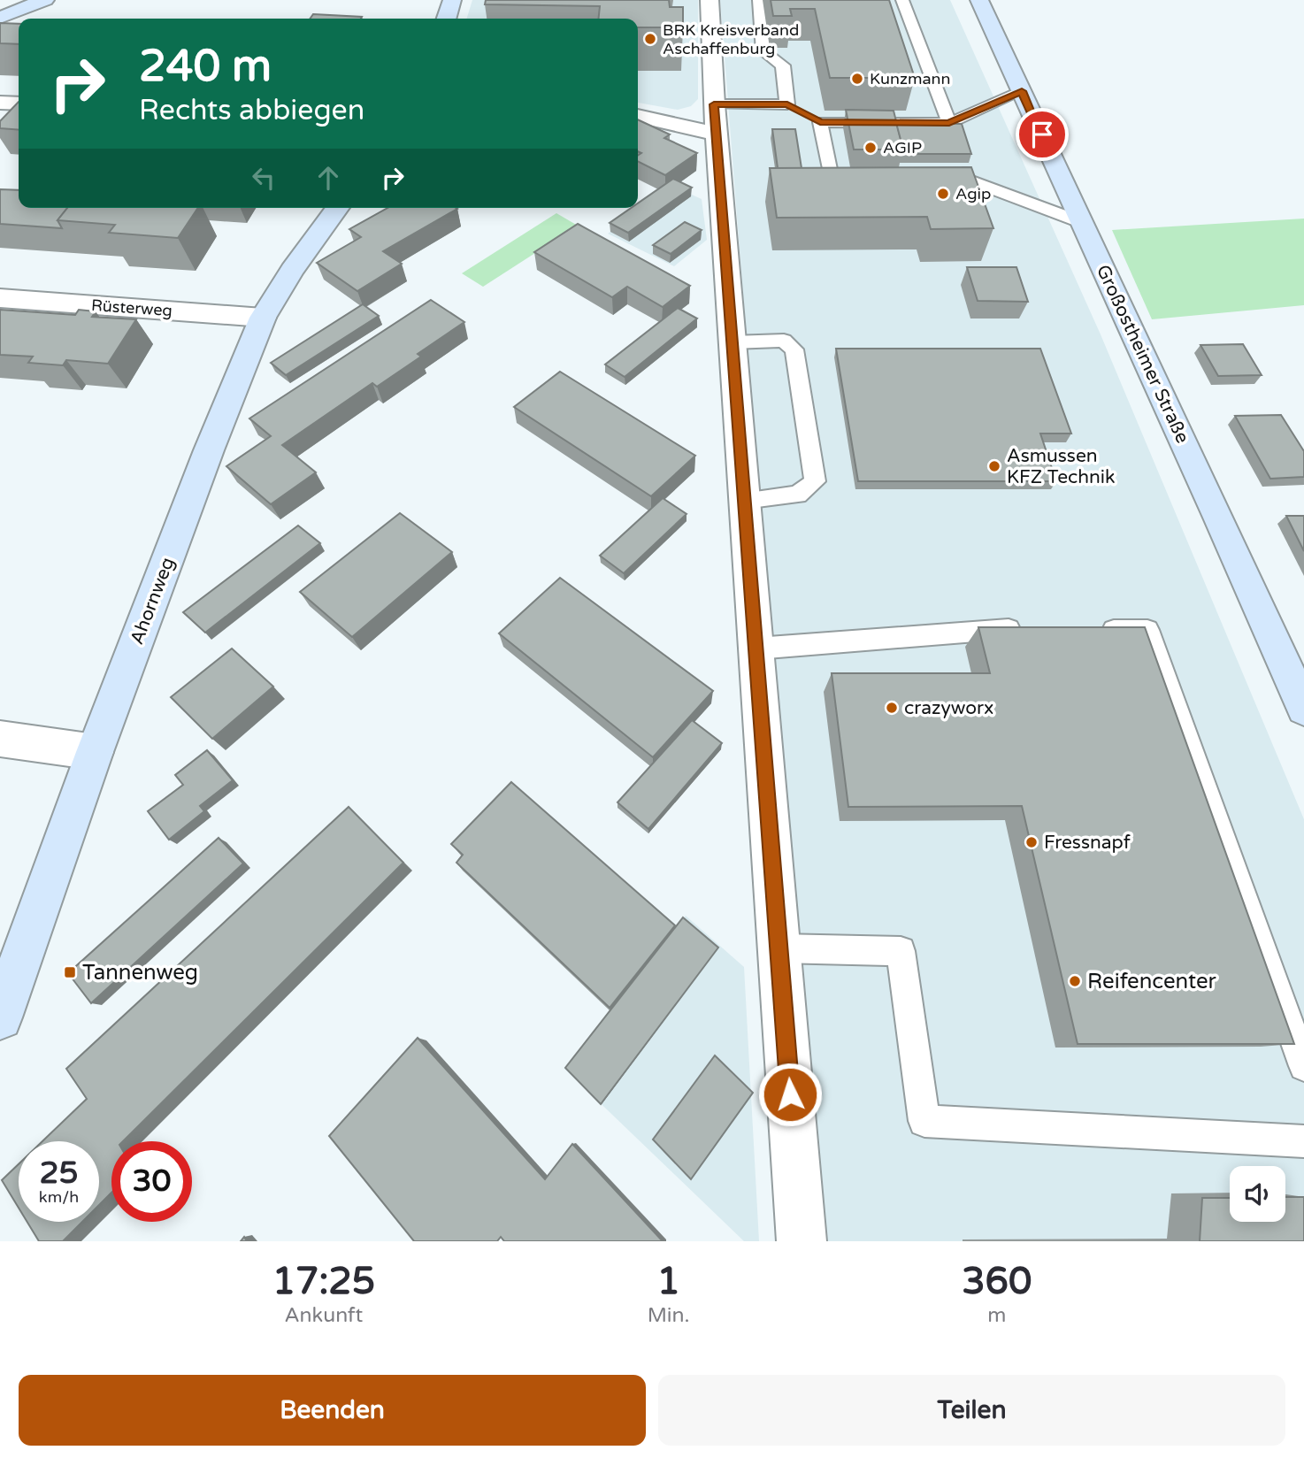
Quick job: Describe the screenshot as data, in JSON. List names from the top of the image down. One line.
{"streets":{"main road":["Großostheimer Straße","Ahornweg"],"street":["Rüsterweg"]},"crossings":[["Rüsterweg","Ahornweg"]],"places":{"other":["BRK Kreisverband Aschaffenburg","Kunzmann","AGIP","Agip","Asmussen KFZ Technik","crazyworx","Fressnapf","Reifencenter"],"transit":["Tannenweg"]},"page":{"turn":["240 m","Rechts abbiegen"],"speed":"25 km/h","limit":"30","eta":["17:25","Ankunft","1","Min.","360","m"],"buttons":["Beenden","Teilen"]}}
